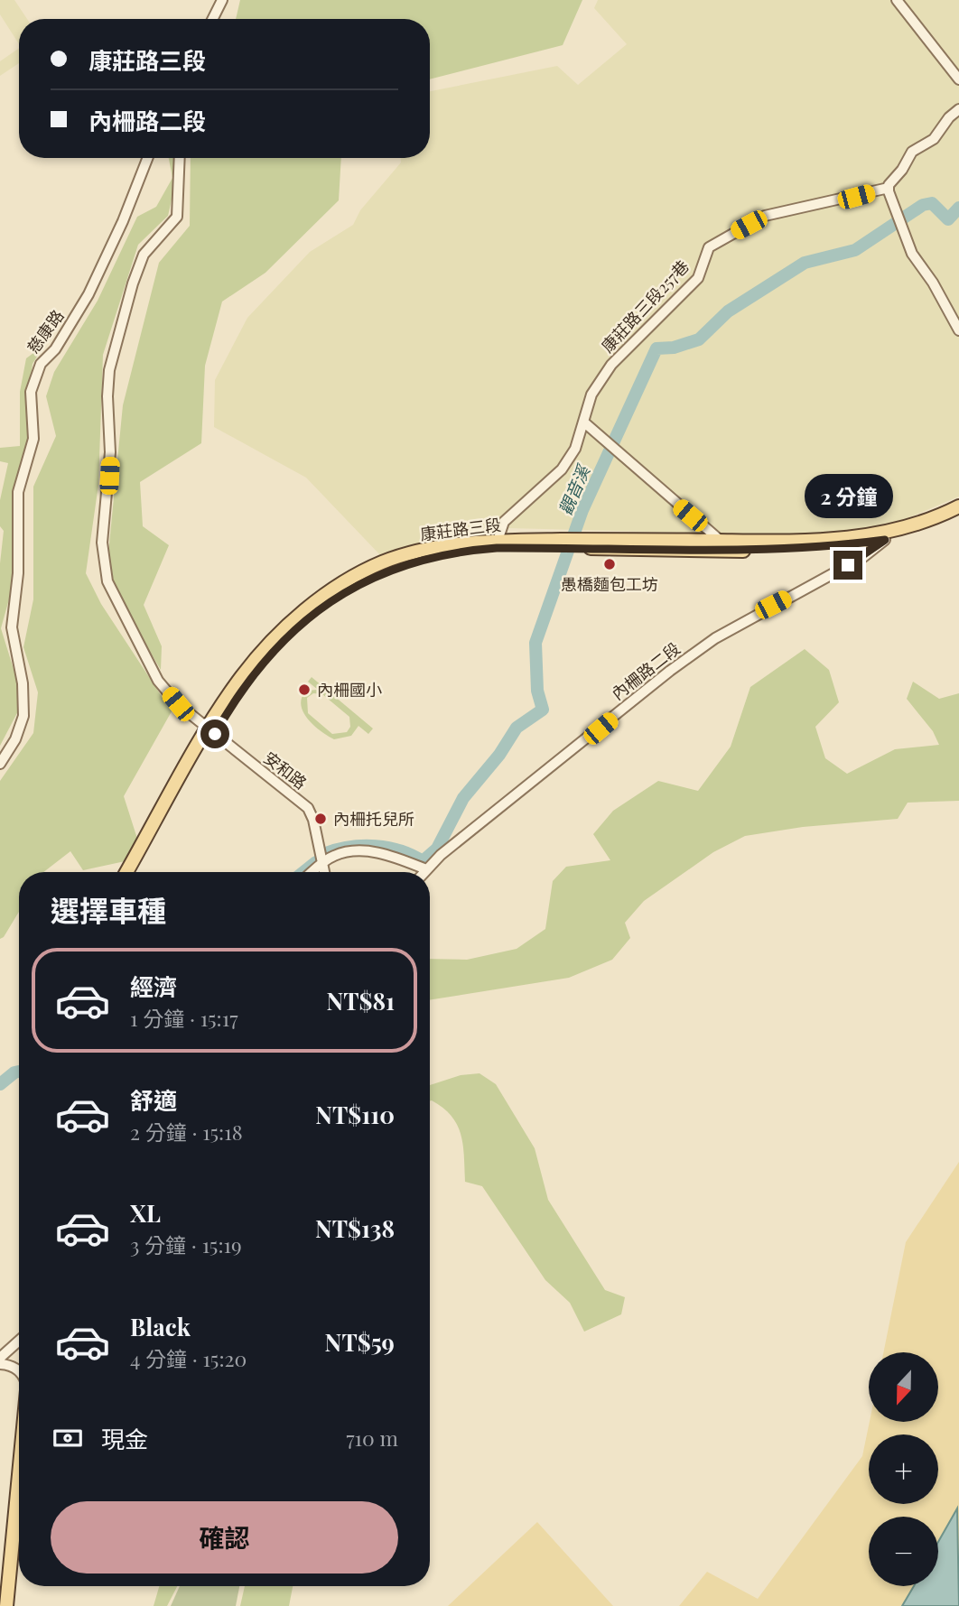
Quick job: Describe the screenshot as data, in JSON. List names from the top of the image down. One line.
{"streets":{"main road":["康莊路三段"],"street":["康莊路三段257巷","慈康路","內柵路二段","安和路"]},"crossings":[["康莊路三段257巷","康莊路三段"],["康莊路三段","內柵路二段"],["康莊路三段","安和路"]],"water":["觀音溪"],"places":["愚橋麵包工坊","內柵國小","內柵托兒所"],"north":"bottom","page":{"banner":["康莊路三段","內柵路二段"],"bubble":"2 分鐘","heading":"選擇車種","list":[{"name":"經濟","note":"1 分鐘 · 15:17","value":"NT$81"},{"name":"舒適","note":"2 分鐘 · 15:18","value":"NT$110"},{"name":"XL","note":"3 分鐘 · 15:19","value":"NT$138"},{"name":"Black","note":"4 分鐘 · 15:20","value":"NT$59"}],"map_buttons":["+","−"],"pay":["現金","710 m"],"buttons":"確認"}}
